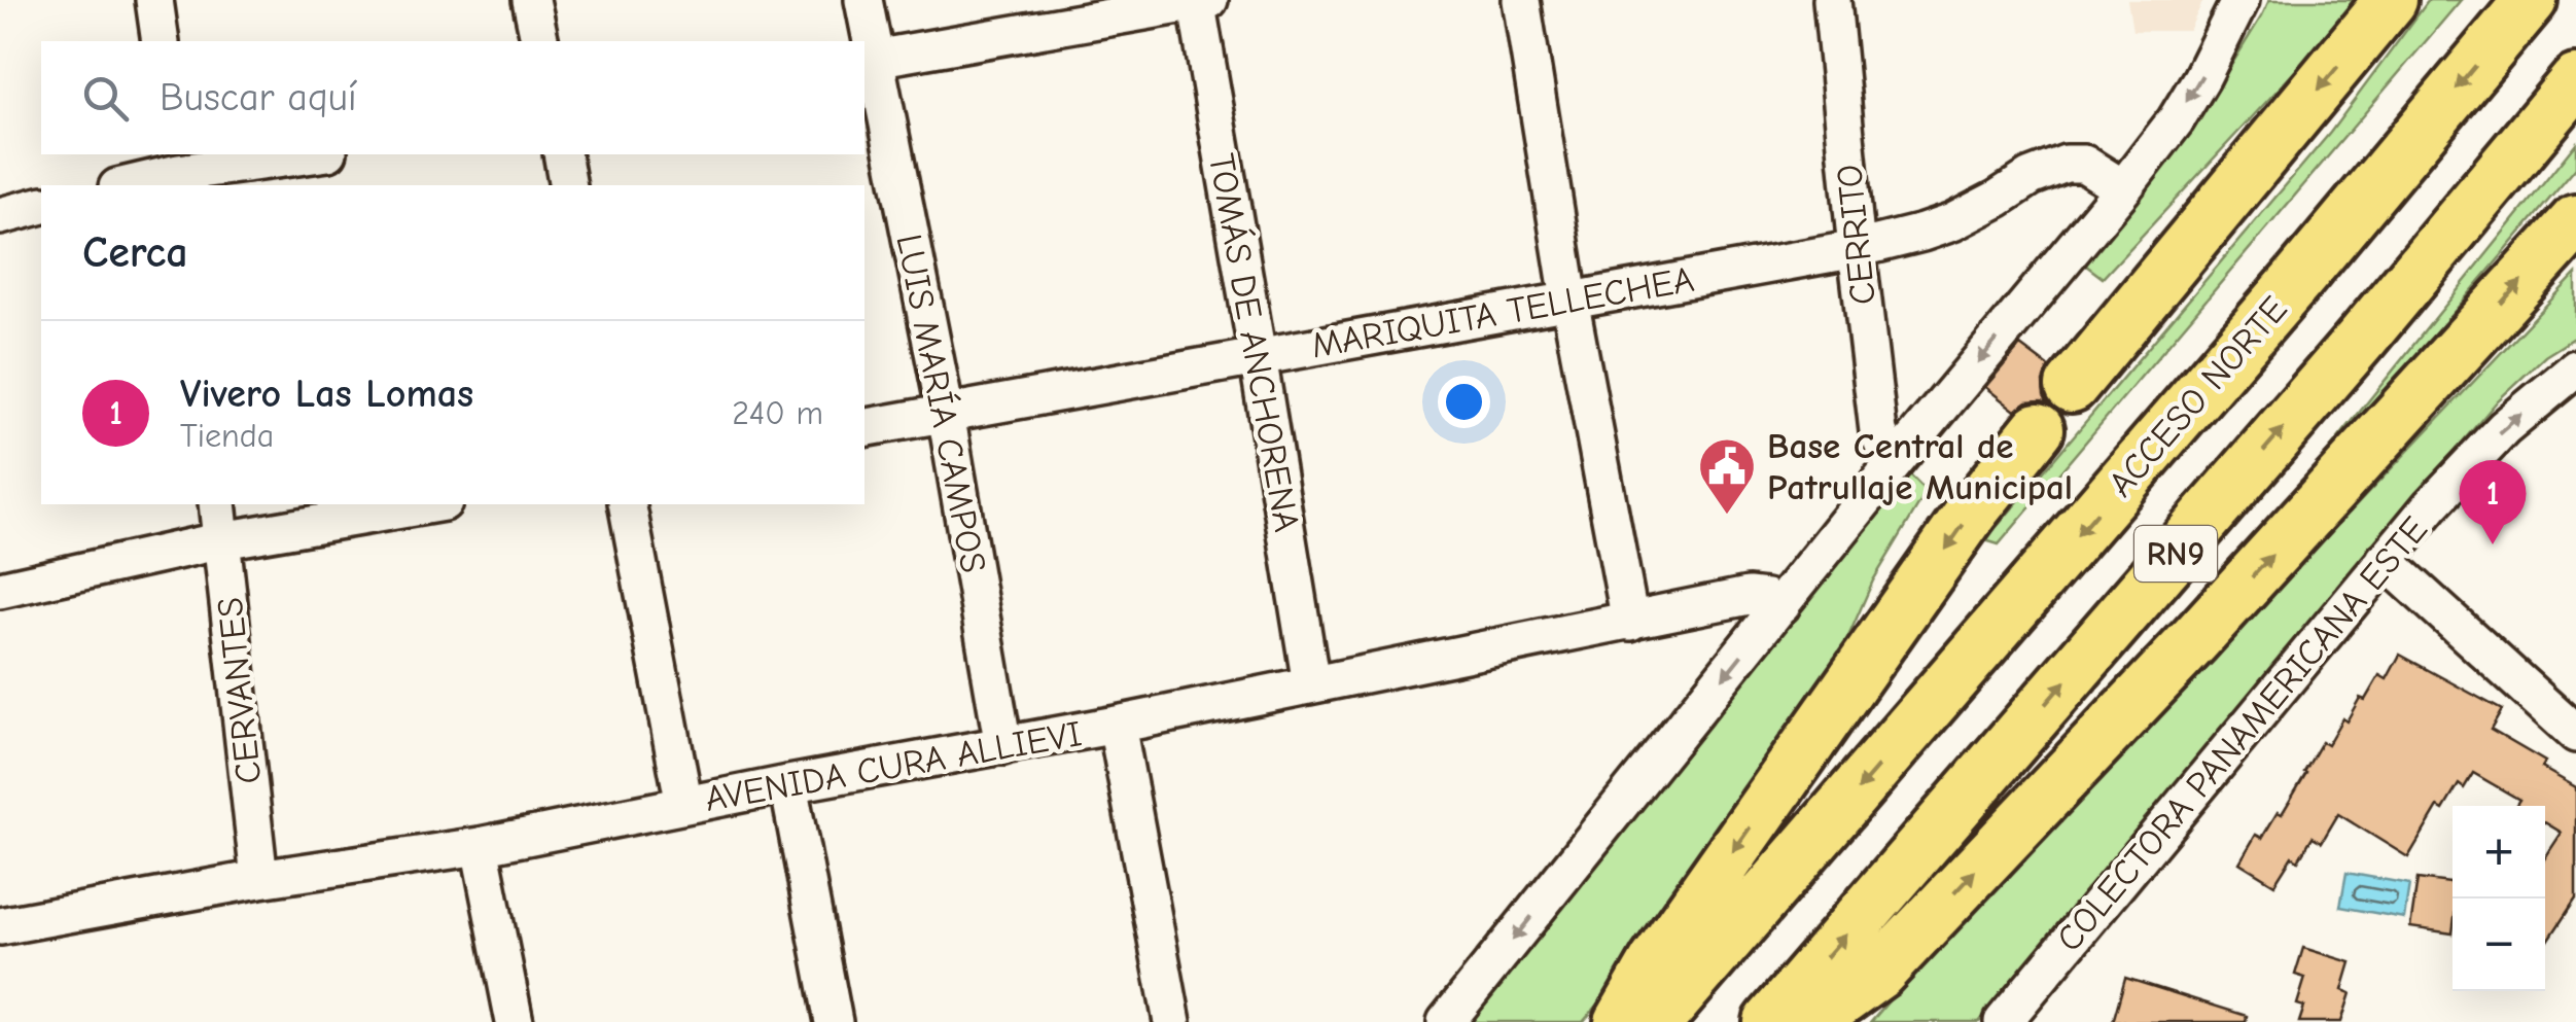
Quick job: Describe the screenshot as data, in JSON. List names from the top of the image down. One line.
{"streets":{"highway":["ACCESO NORTE","RN9"],"street":["CERRITO","MARIQUITA TELLECHEA","TOMÁS DE ANCHORENA","LUIS MARÍA CAMPOS","CERVANTES","COLECTORA PANAMERICANA ESTE","AVENIDA CURA ALLIEVI"]},"crossings":[["CERRITO","MARIQUITA TELLECHEA"],["MARIQUITA TELLECHEA","TOMÁS DE ANCHORENA"],["MARIQUITA TELLECHEA","LUIS MARÍA CAMPOS"],["TOMÁS DE ANCHORENA","AVENIDA CURA ALLIEVI"],["LUIS MARÍA CAMPOS","AVENIDA CURA ALLIEVI"],["CERVANTES","AVENIDA CURA ALLIEVI"]],"places":{"public building":["Base Central de Patrullaje Municipal"]},"page":{"search":"Buscar aquí","heading":"Cerca","list":[{"mark":"1","name":"Vivero Las Lomas","note":"Tienda","value":"240 m"}],"pins":"1","map_buttons":["+","−"]}}
